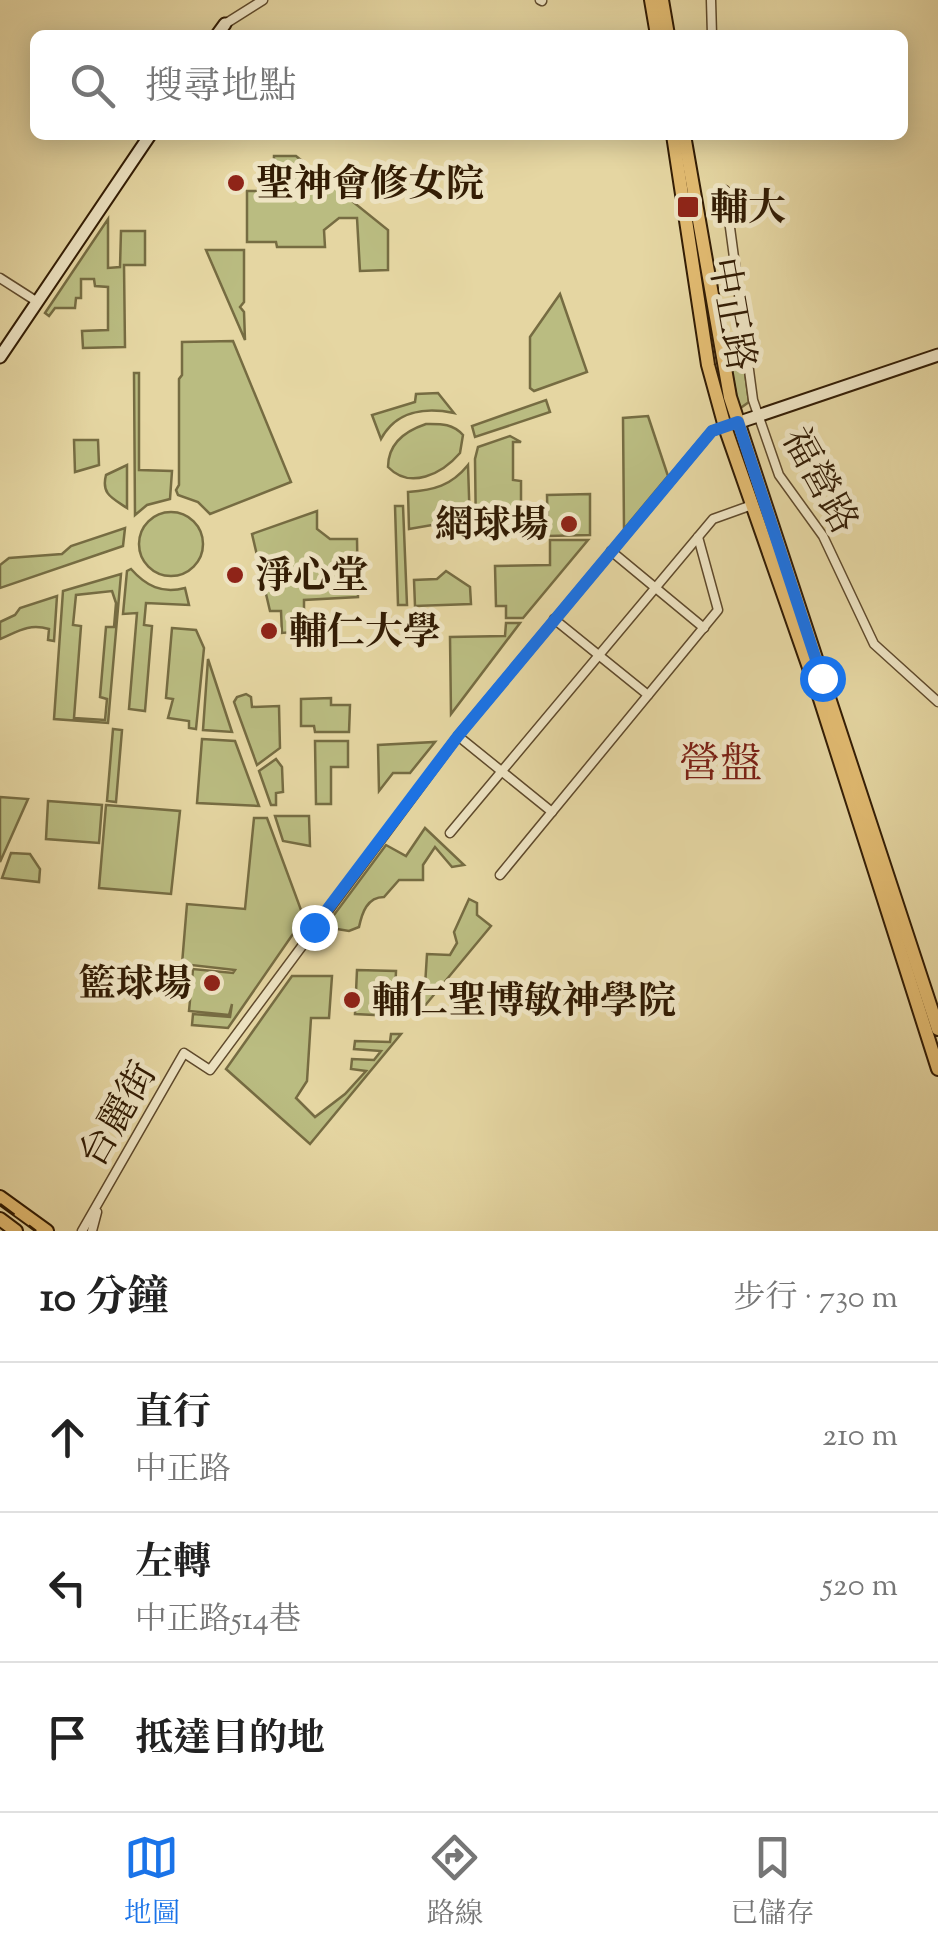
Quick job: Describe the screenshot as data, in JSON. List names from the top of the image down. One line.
{"streets":{"main road":["中正路"],"street":["福營路","台麗街"]},"districts":["營盤"],"places":{"other":["聖神會修女院","網球場","淨心堂","輔仁大學","籃球場","輔仁聖博敏神學院"],"transit":["輔大"]},"page":{"search":"搜尋地點","heading":["10 分鐘","步行 · 730 m"],"list":[["直行","中正路","210 m"],["左轉","中正路514巷","520 m"],"抵達目的地"],"nav":["地圖","路線","已儲存"]}}
